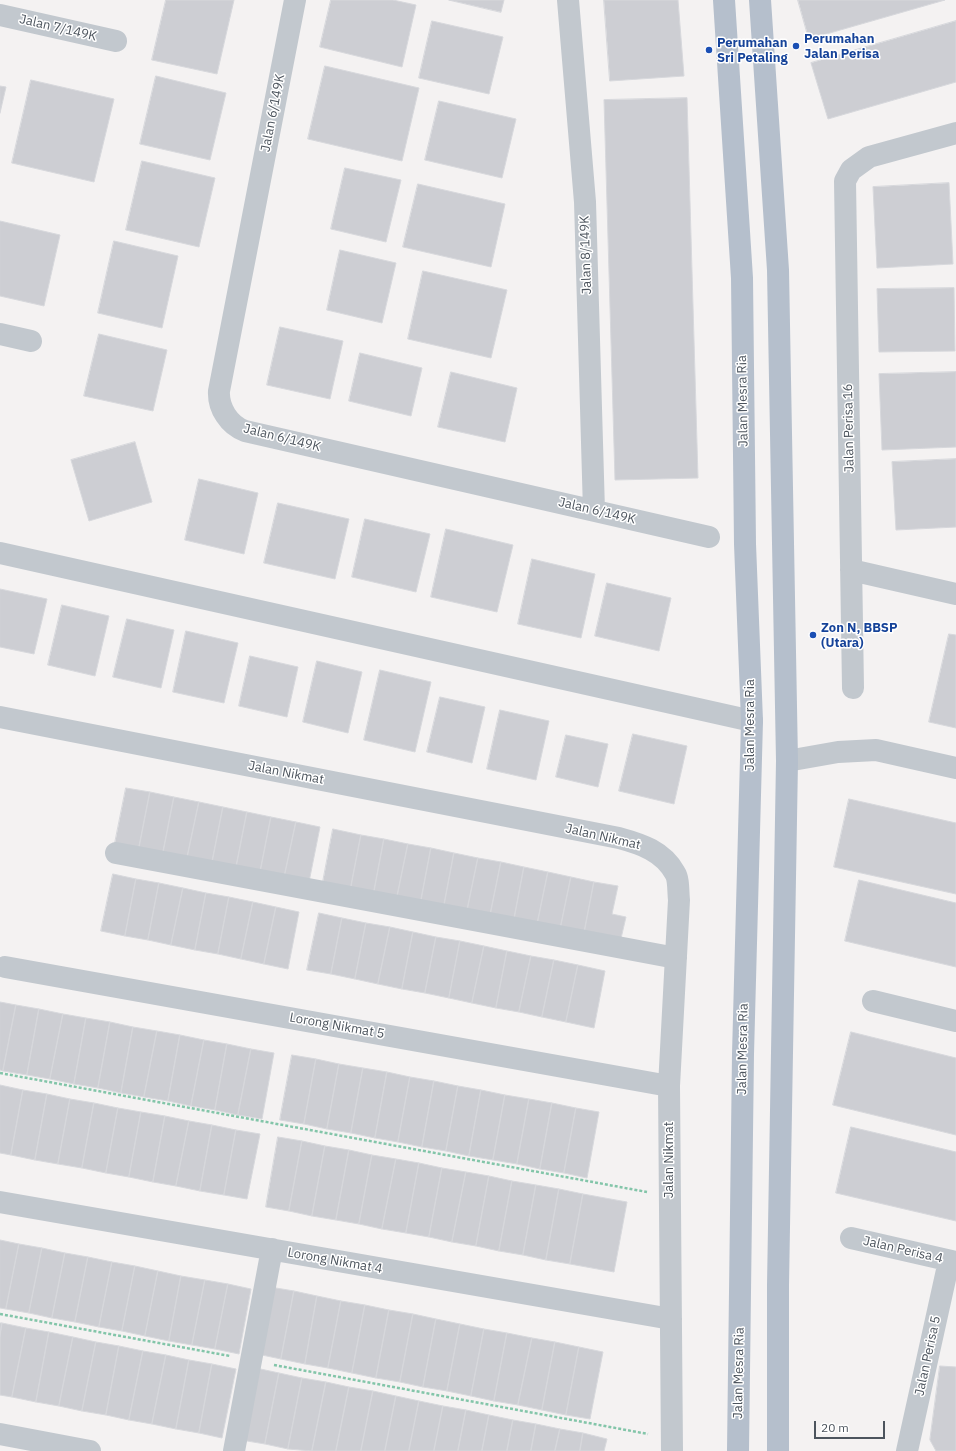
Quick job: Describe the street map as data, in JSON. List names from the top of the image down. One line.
{"streets":{"main road":["Jalan Mesra Ria"],"street":["Jalan 7/149K","Jalan 6/149K","Jalan 8/149K","Jalan Perisa 16","Jalan Nikmat","Lorong Nikmat 5","Jalan Perisa 4","Lorong Nikmat 4","Jalan Perisa 5"]},"crossings":[["Jalan 6/149K","Jalan 8/149K"],["Jalan Nikmat","Lorong Nikmat 5"],["Jalan Nikmat","Lorong Nikmat 4"],["Jalan Perisa 4","Jalan Perisa 5"]],"places":["Perumahan Jalan Perisa","Perumahan Sri Petaling","Zon N, BBSP (Utara)"],"scale_bar":"20 m"}
